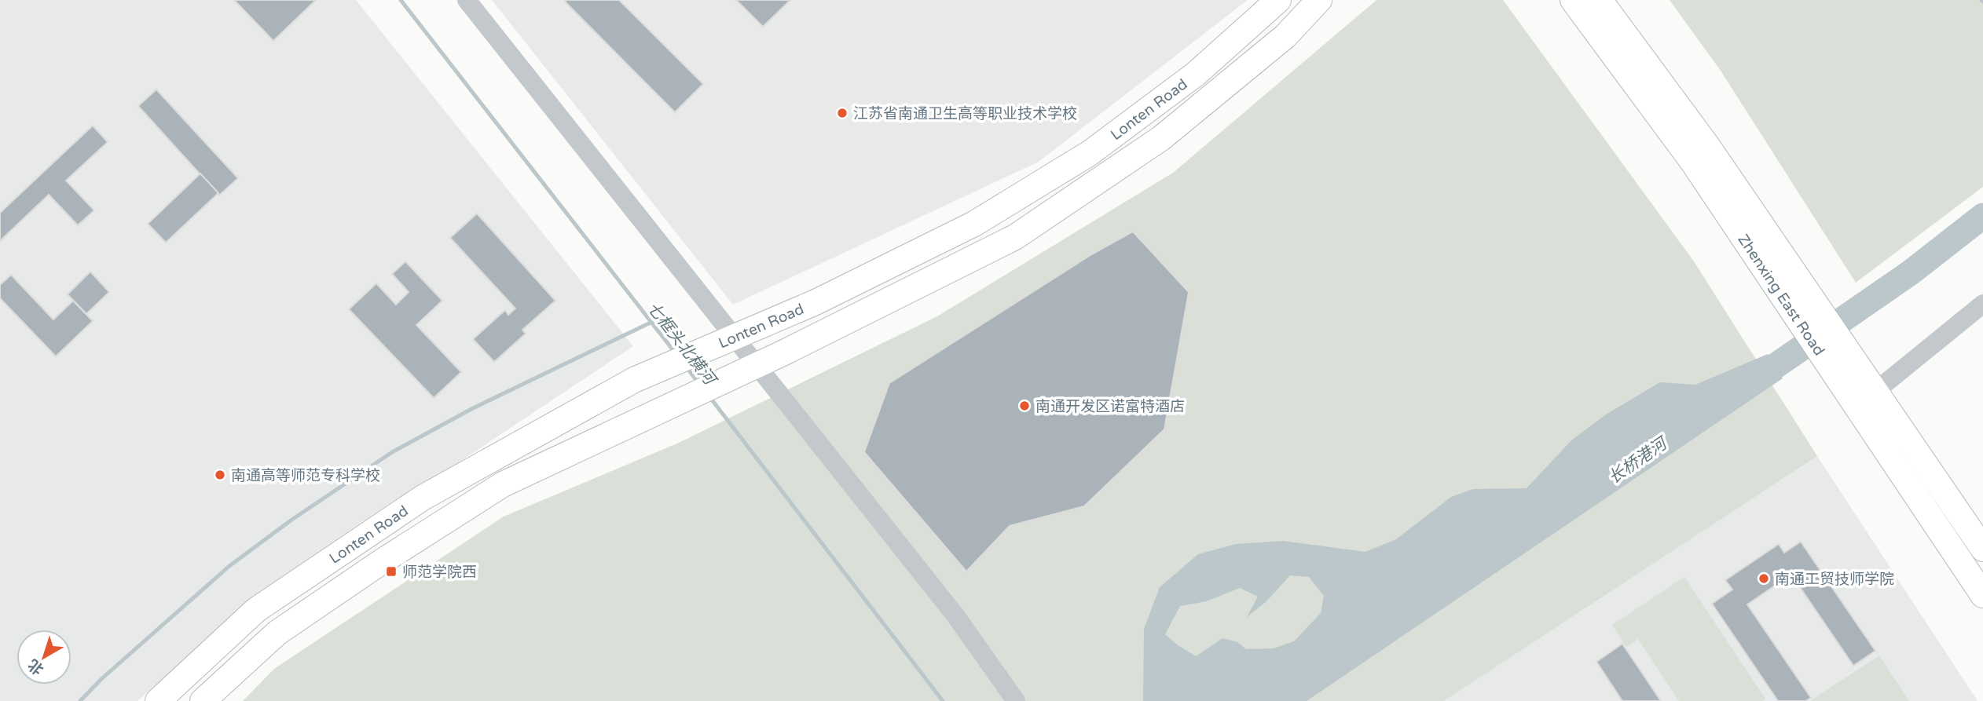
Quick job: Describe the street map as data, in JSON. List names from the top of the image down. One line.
{"streets":{"main road":["Lonten Road","Zhenxing East Road"]},"water":["七框头北横河","长桥港河"],"places":{"other":["江苏省南通卫生高等职业技术学校","南通开发区诺富特酒店","南通高等师范专科学校","南通工贸技师学院"],"transit":["师范学院西"]},"north":"bottom left"}
